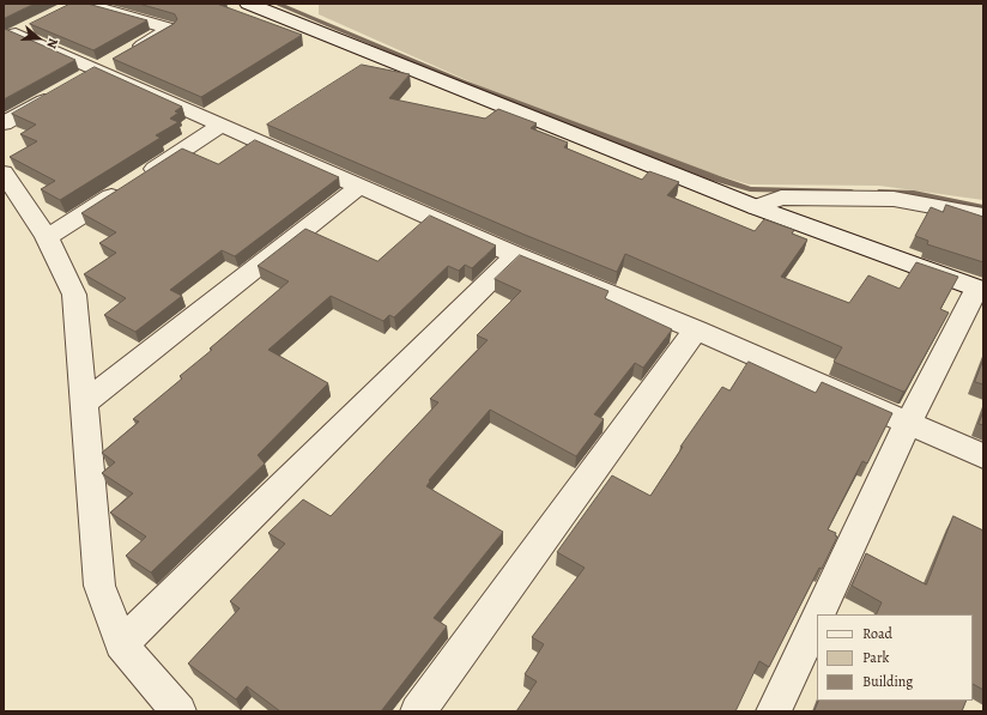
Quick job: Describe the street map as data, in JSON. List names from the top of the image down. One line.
{"legend":["Road","Park","Building"],"north":"right"}
